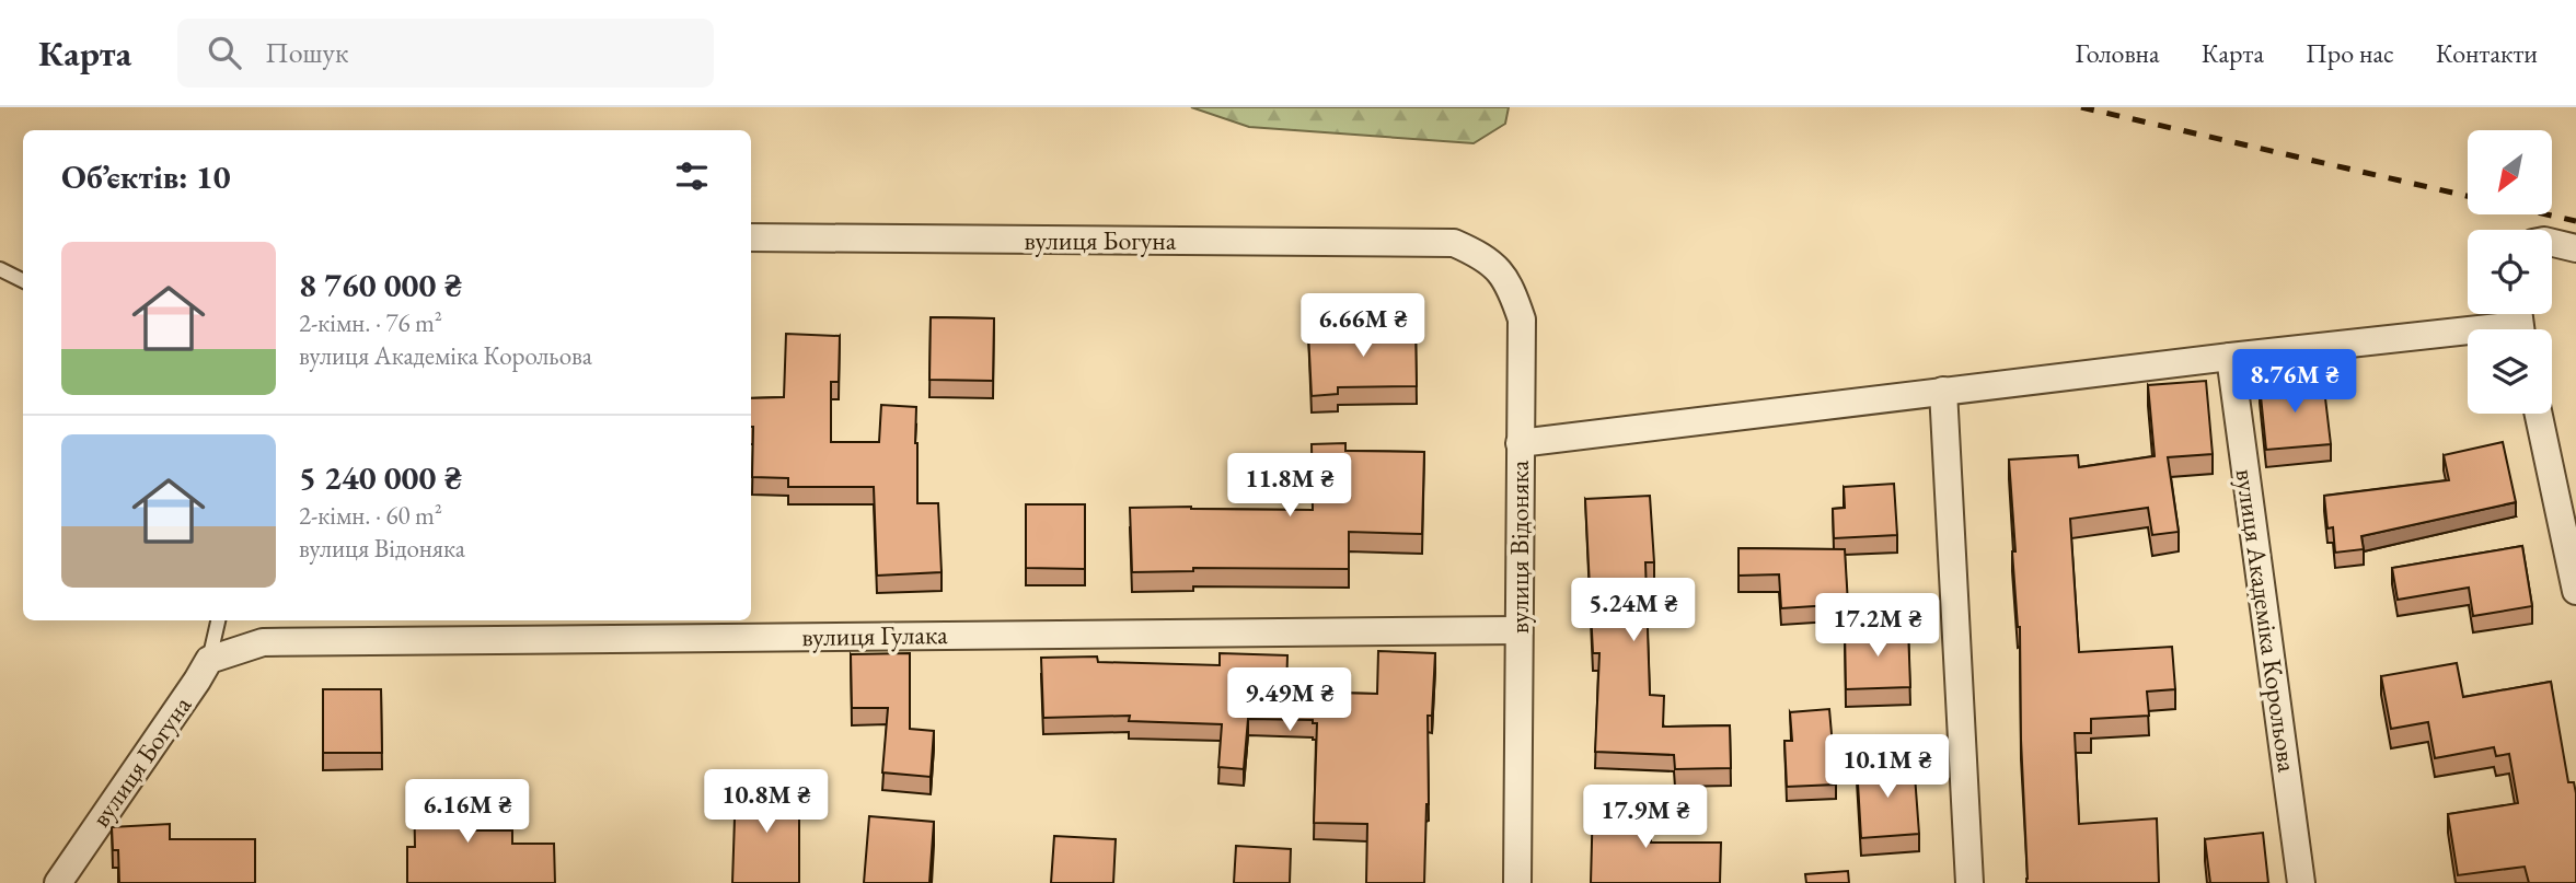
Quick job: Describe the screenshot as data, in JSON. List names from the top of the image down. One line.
{"streets":{"street":["вулиця Богуна","вулиця Відоняка","вулиця Академіка Корольова","вулиця Гулака"]},"crossings":[["вулиця Богуна","вулиця Відоняка"],["вулиця Богуна","вулиця Гулака"],["вулиця Відоняка","вулиця Гулака"]],"north":"bottom left","page":{"header":"Карта","search":"Пошук","nav":["Головна","Карта","Про нас","Контакти"],"heading":"Об’єктів: 10","list":[{"name":"8 760 000 ₴","note":"2-кімн. · 76 m² · вулиця Академіка Корольова"},{"name":"5 240 000 ₴","note":"2-кімн. · 60 m² · вулиця Відоняка"}],"price":["6.66M ₴","8.76M ₴","11.8M ₴","5.24M ₴","17.2M ₴","9.49M ₴","10.1M ₴","10.8M ₴","6.16M ₴","17.9M ₴"]}}
